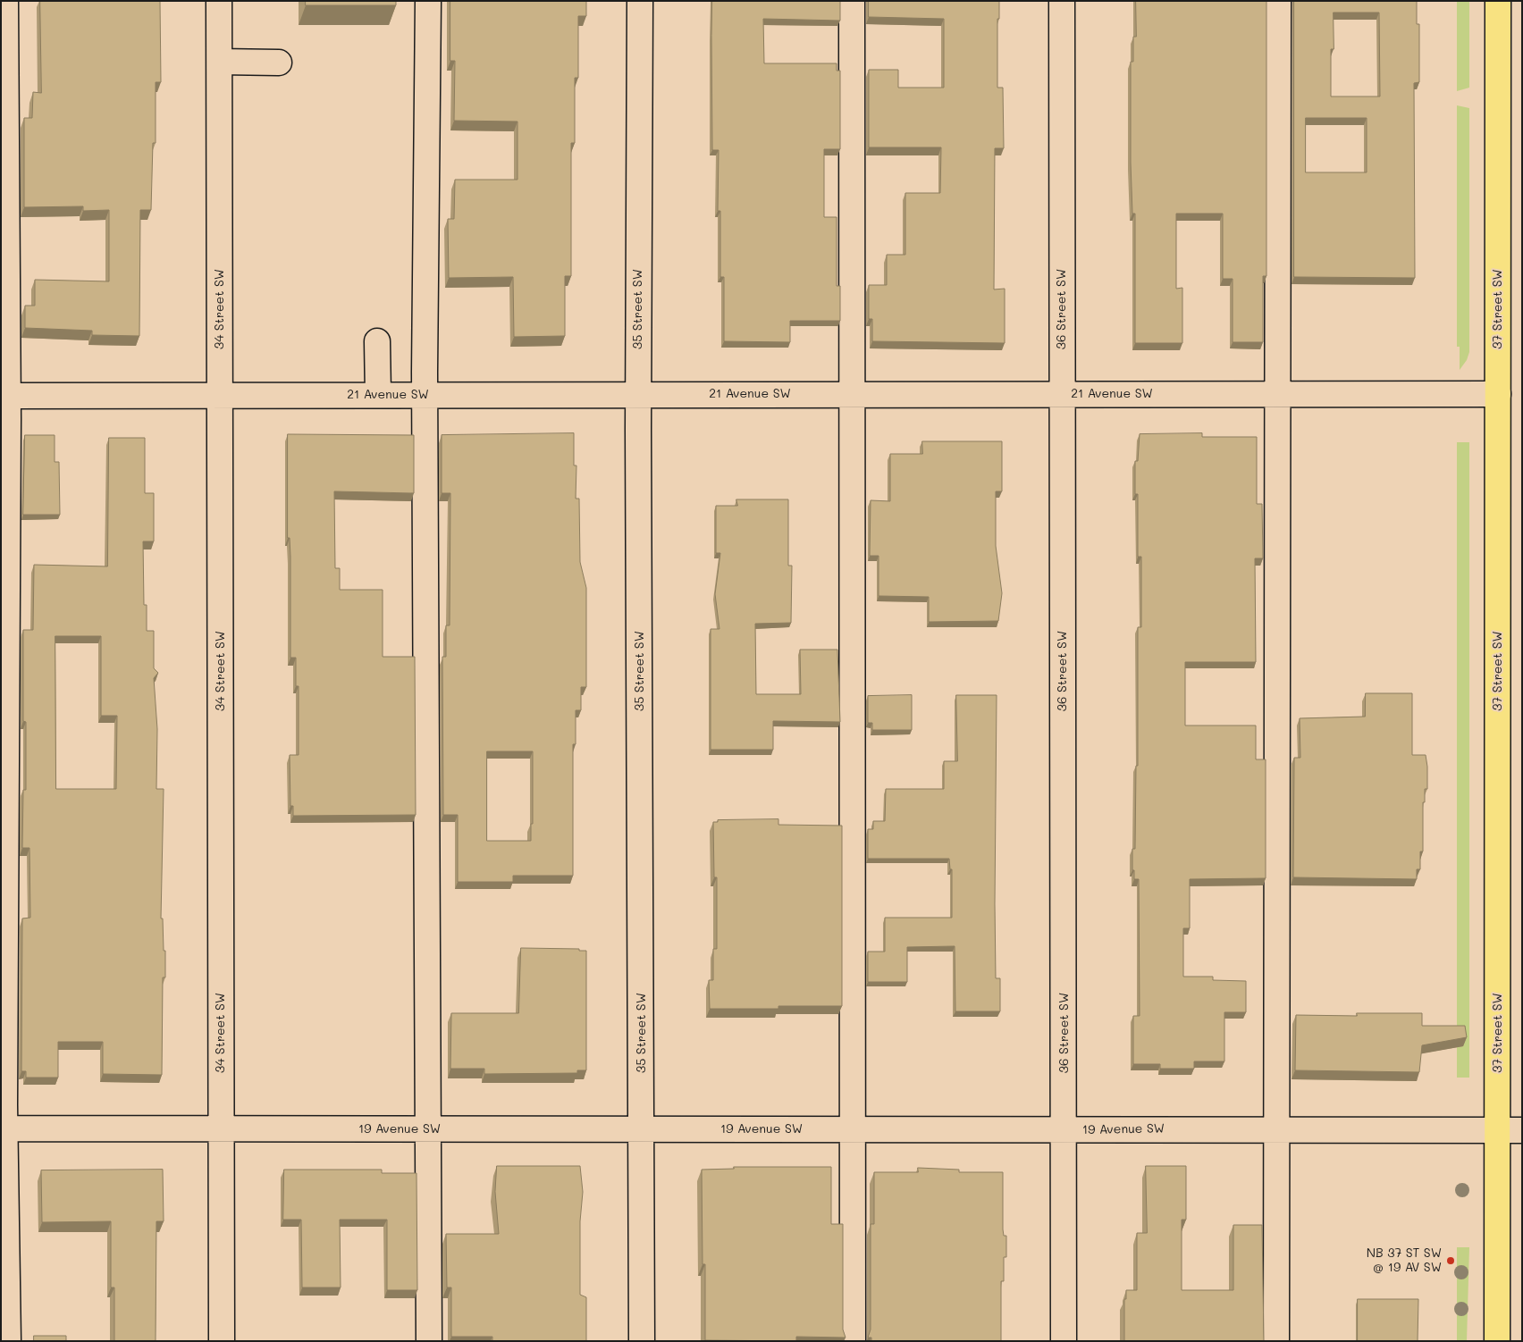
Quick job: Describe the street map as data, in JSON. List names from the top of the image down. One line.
{"streets":{"main road":["37 Street SW"],"street":["34 Street SW","35 Street SW","36 Street SW","21 Avenue SW","19 Avenue SW"]},"crossings":[["34 Street SW","21 Avenue SW"],["34 Street SW","19 Avenue SW"],["35 Street SW","21 Avenue SW"],["35 Street SW","19 Avenue SW"],["36 Street SW","21 Avenue SW"],["36 Street SW","19 Avenue SW"],["37 Street SW","21 Avenue SW"],["37 Street SW","19 Avenue SW"]],"places":["NB 37 ST SW @ 19 AV SW"]}
